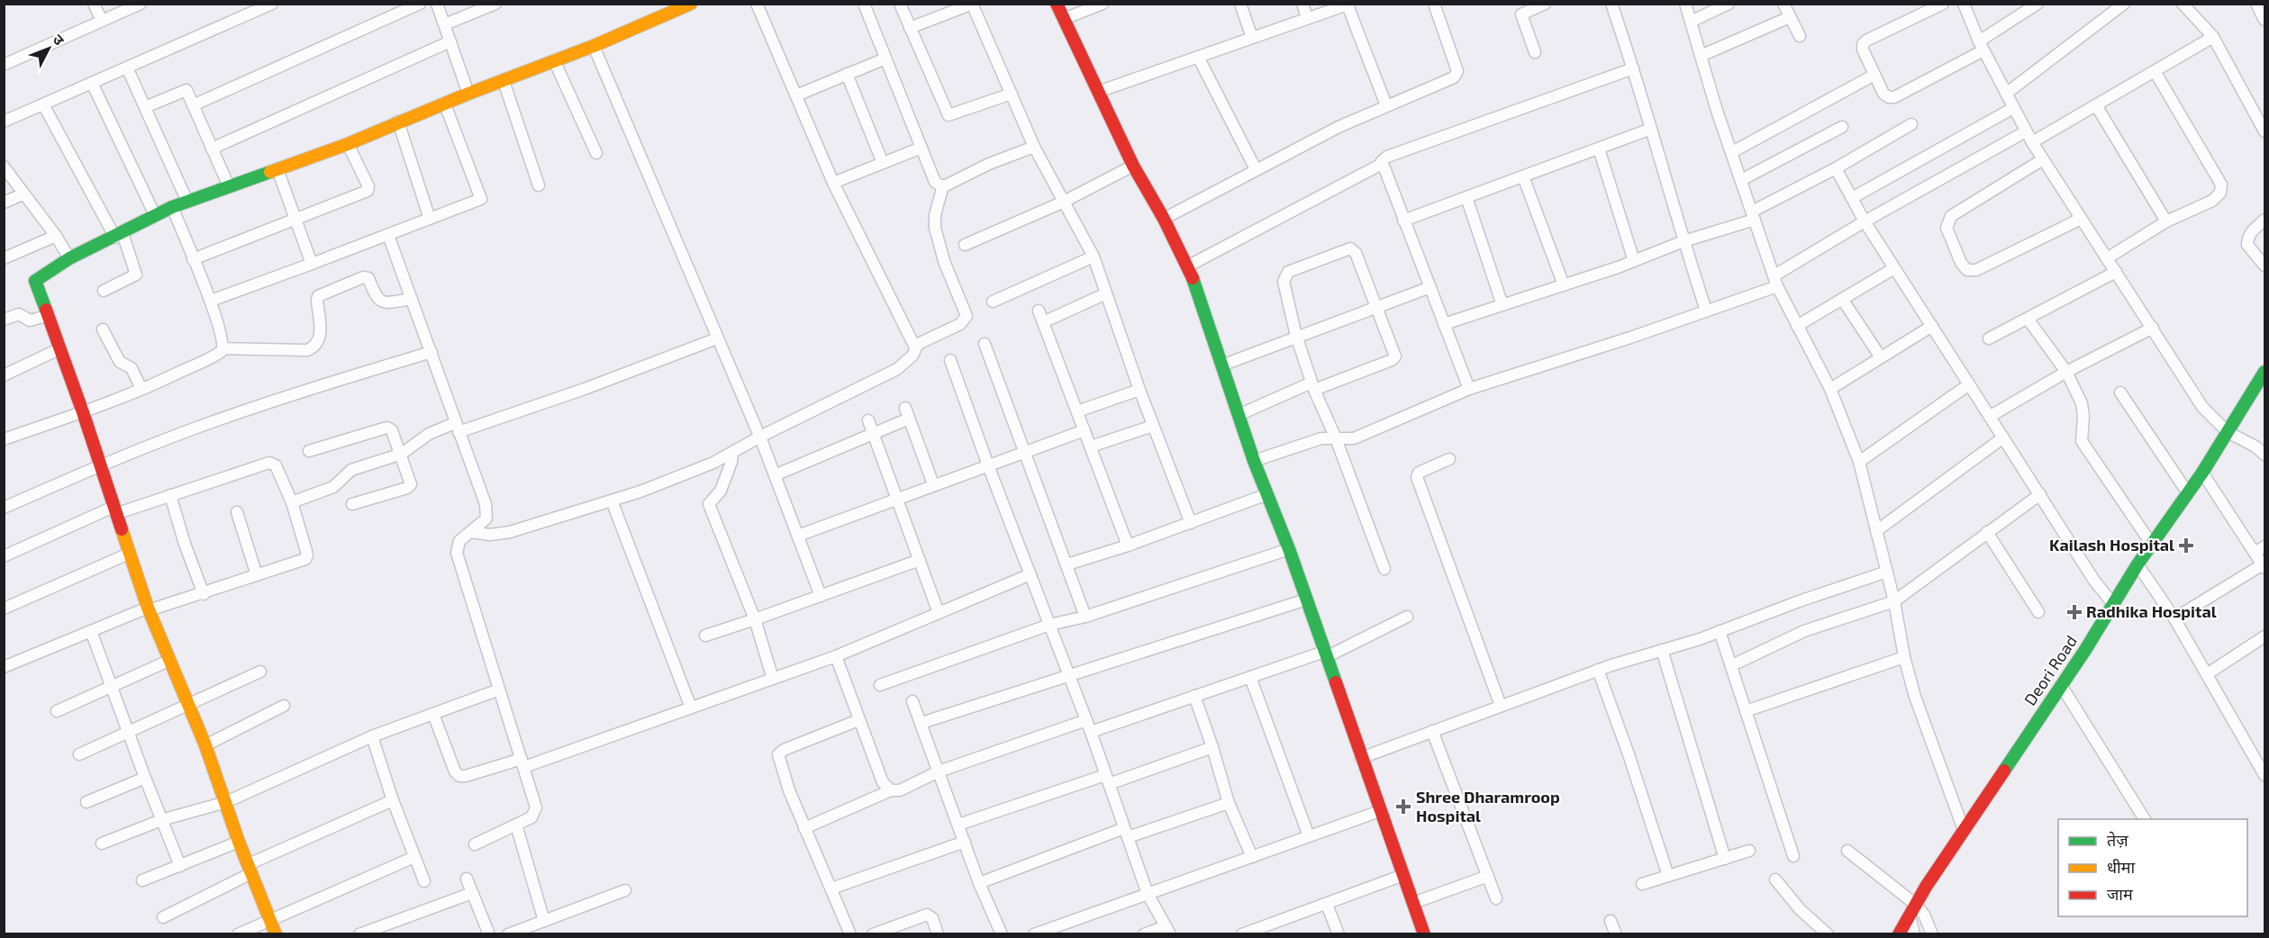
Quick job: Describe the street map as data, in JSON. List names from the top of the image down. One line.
{"streets":{"street":["Deori Road"]},"places":{"health":["Kailash Hospital","Radhika Hospital","Shree Dharamroop Hospital"]},"legend":["तेज़","धीमा","जाम"],"north":"top right"}
